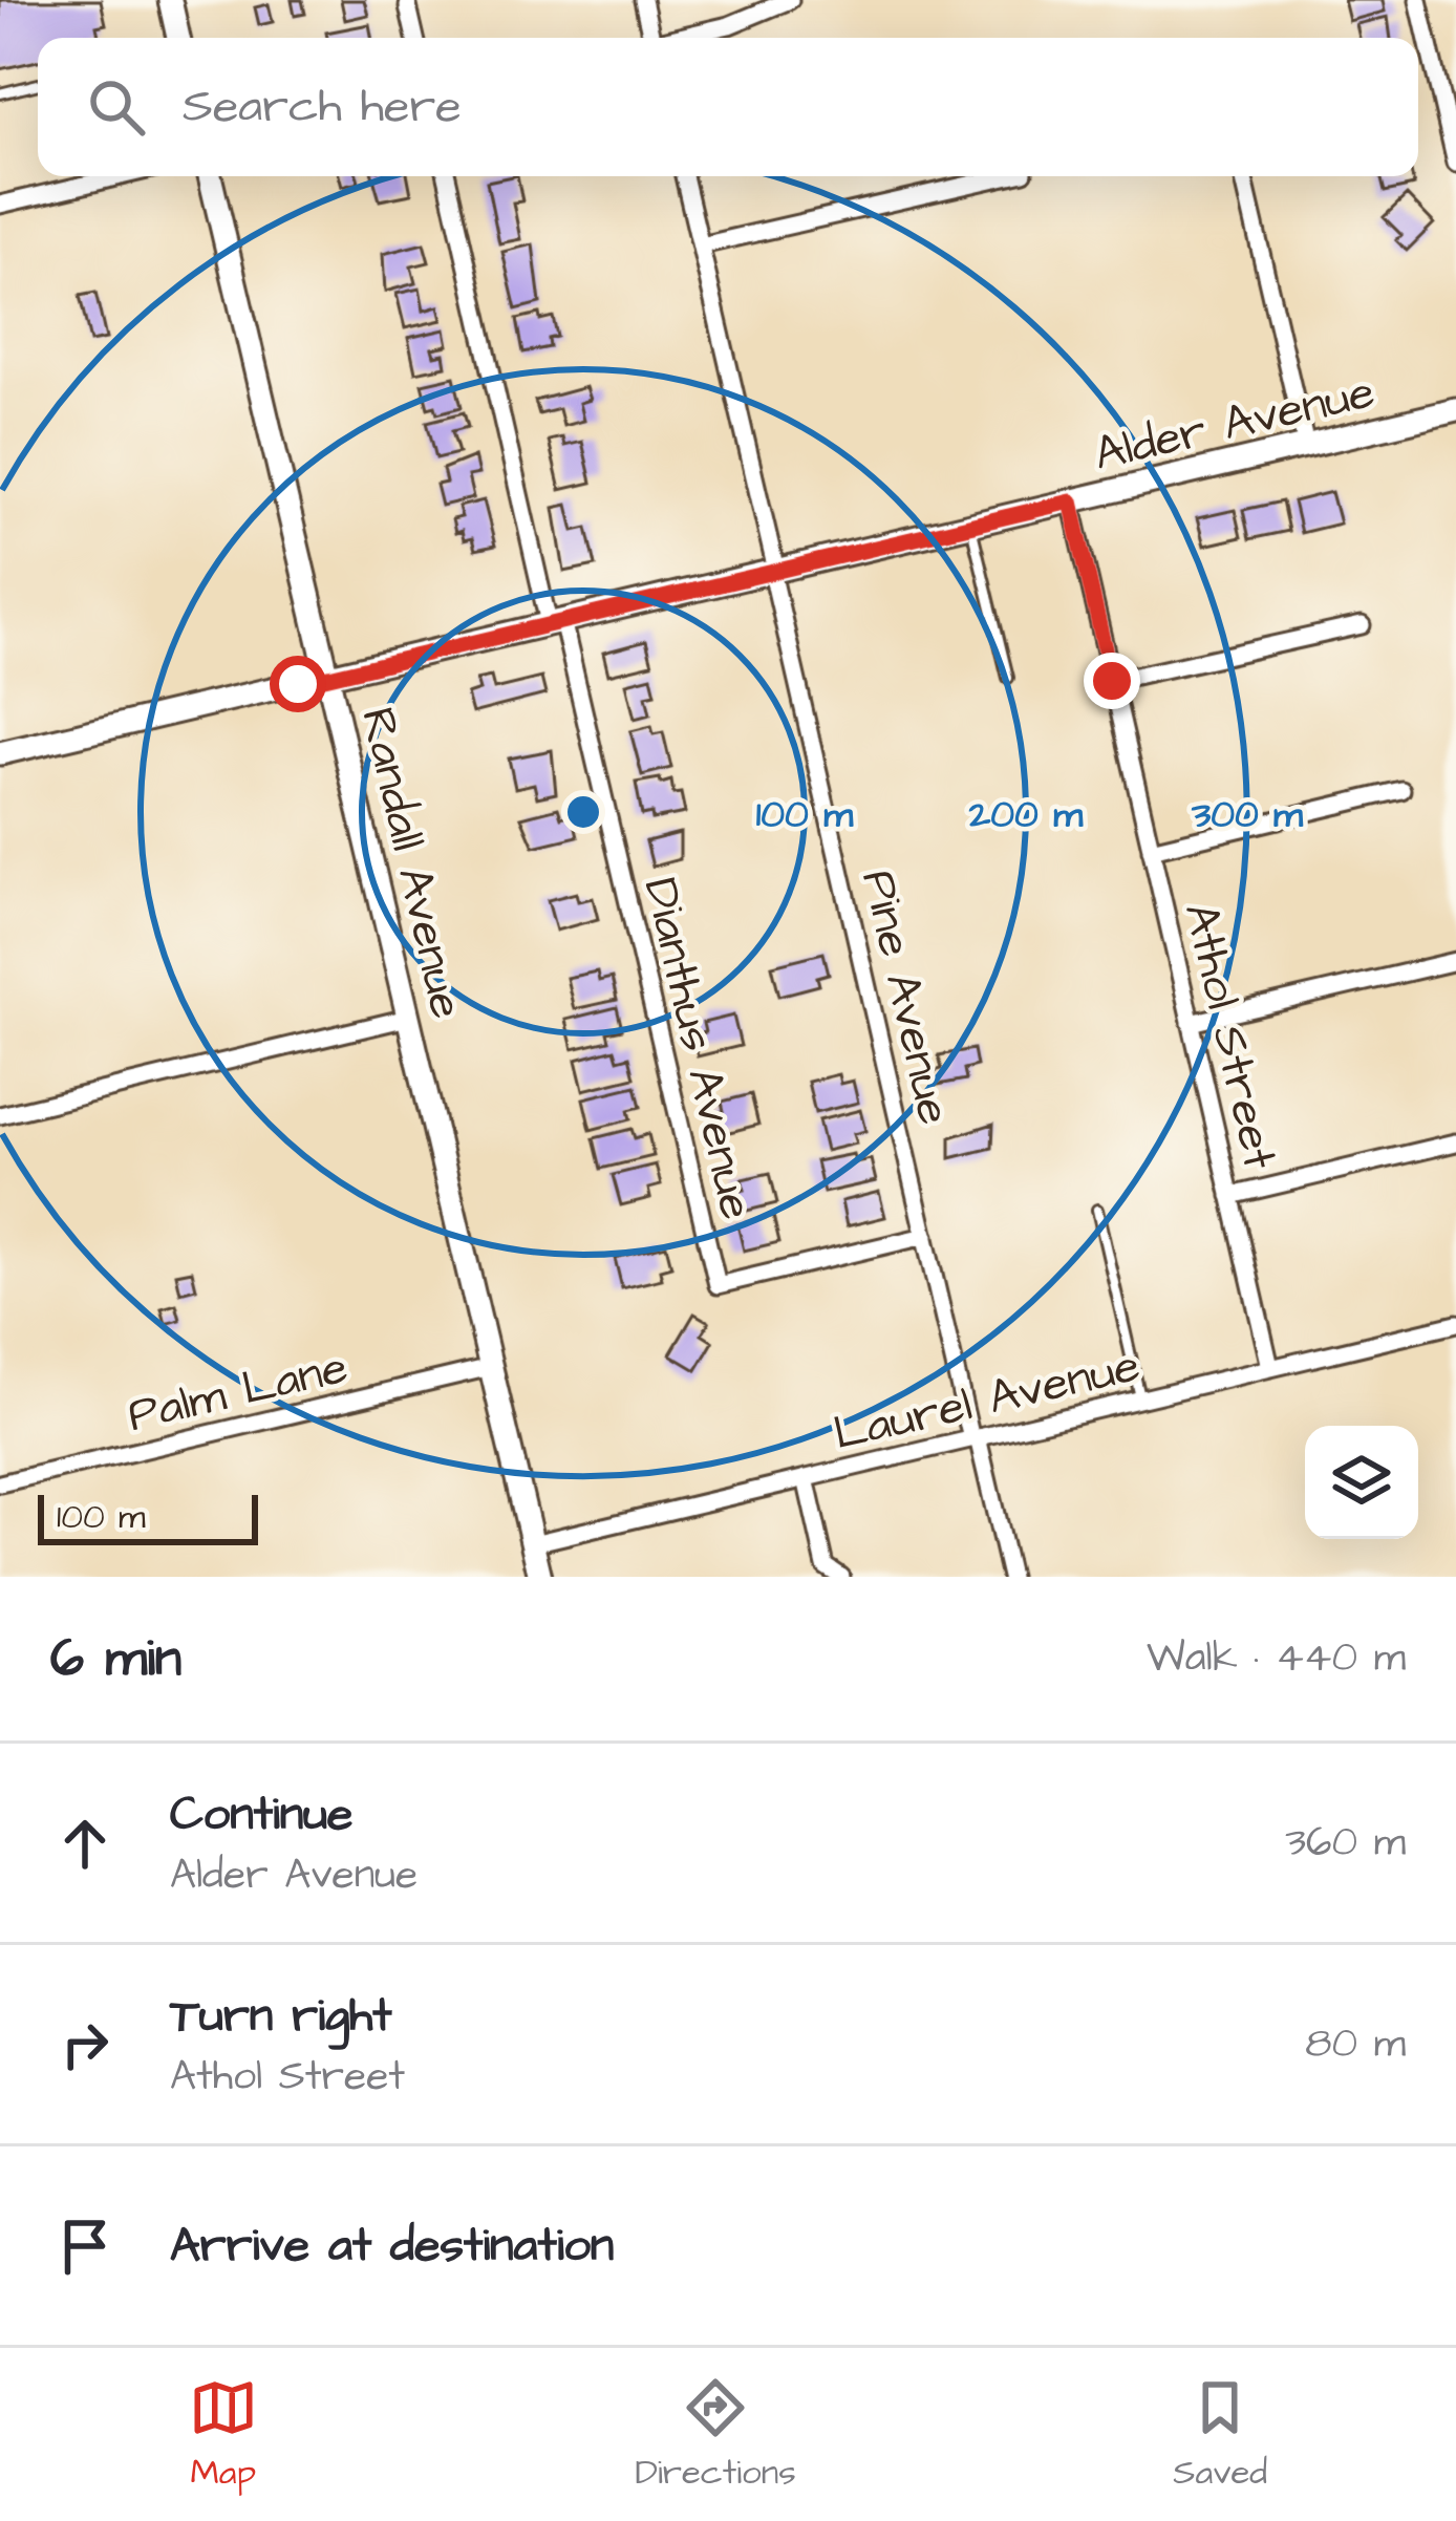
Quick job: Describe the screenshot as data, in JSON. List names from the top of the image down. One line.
{"streets":{"street":["Alder Avenue","Randall Avenue","Pine Avenue","Athol Street","Dianthus Avenue","Palm Lane","Laurel Avenue"]},"crossings":[["Alder Avenue","Randall Avenue"],["Alder Avenue","Pine Avenue"],["Alder Avenue","Athol Street"],["Alder Avenue","Dianthus Avenue"],["Randall Avenue","Palm Lane"],["Randall Avenue","Laurel Avenue"],["Pine Avenue","Dianthus Avenue"],["Pine Avenue","Laurel Avenue"],["Athol Street","Laurel Avenue"]],"scale_bar":"100 m","page":{"search":"Search here","scale":"100 m","heading":["6 min","Walk · 440 m"],"list":[["Continue","Alder Avenue","360 m"],["Turn right","Athol Street","80 m"],"Arrive at destination"],"nav":["Map","Directions","Saved"]},"rings":["100 m","200 m","300 m"]}
